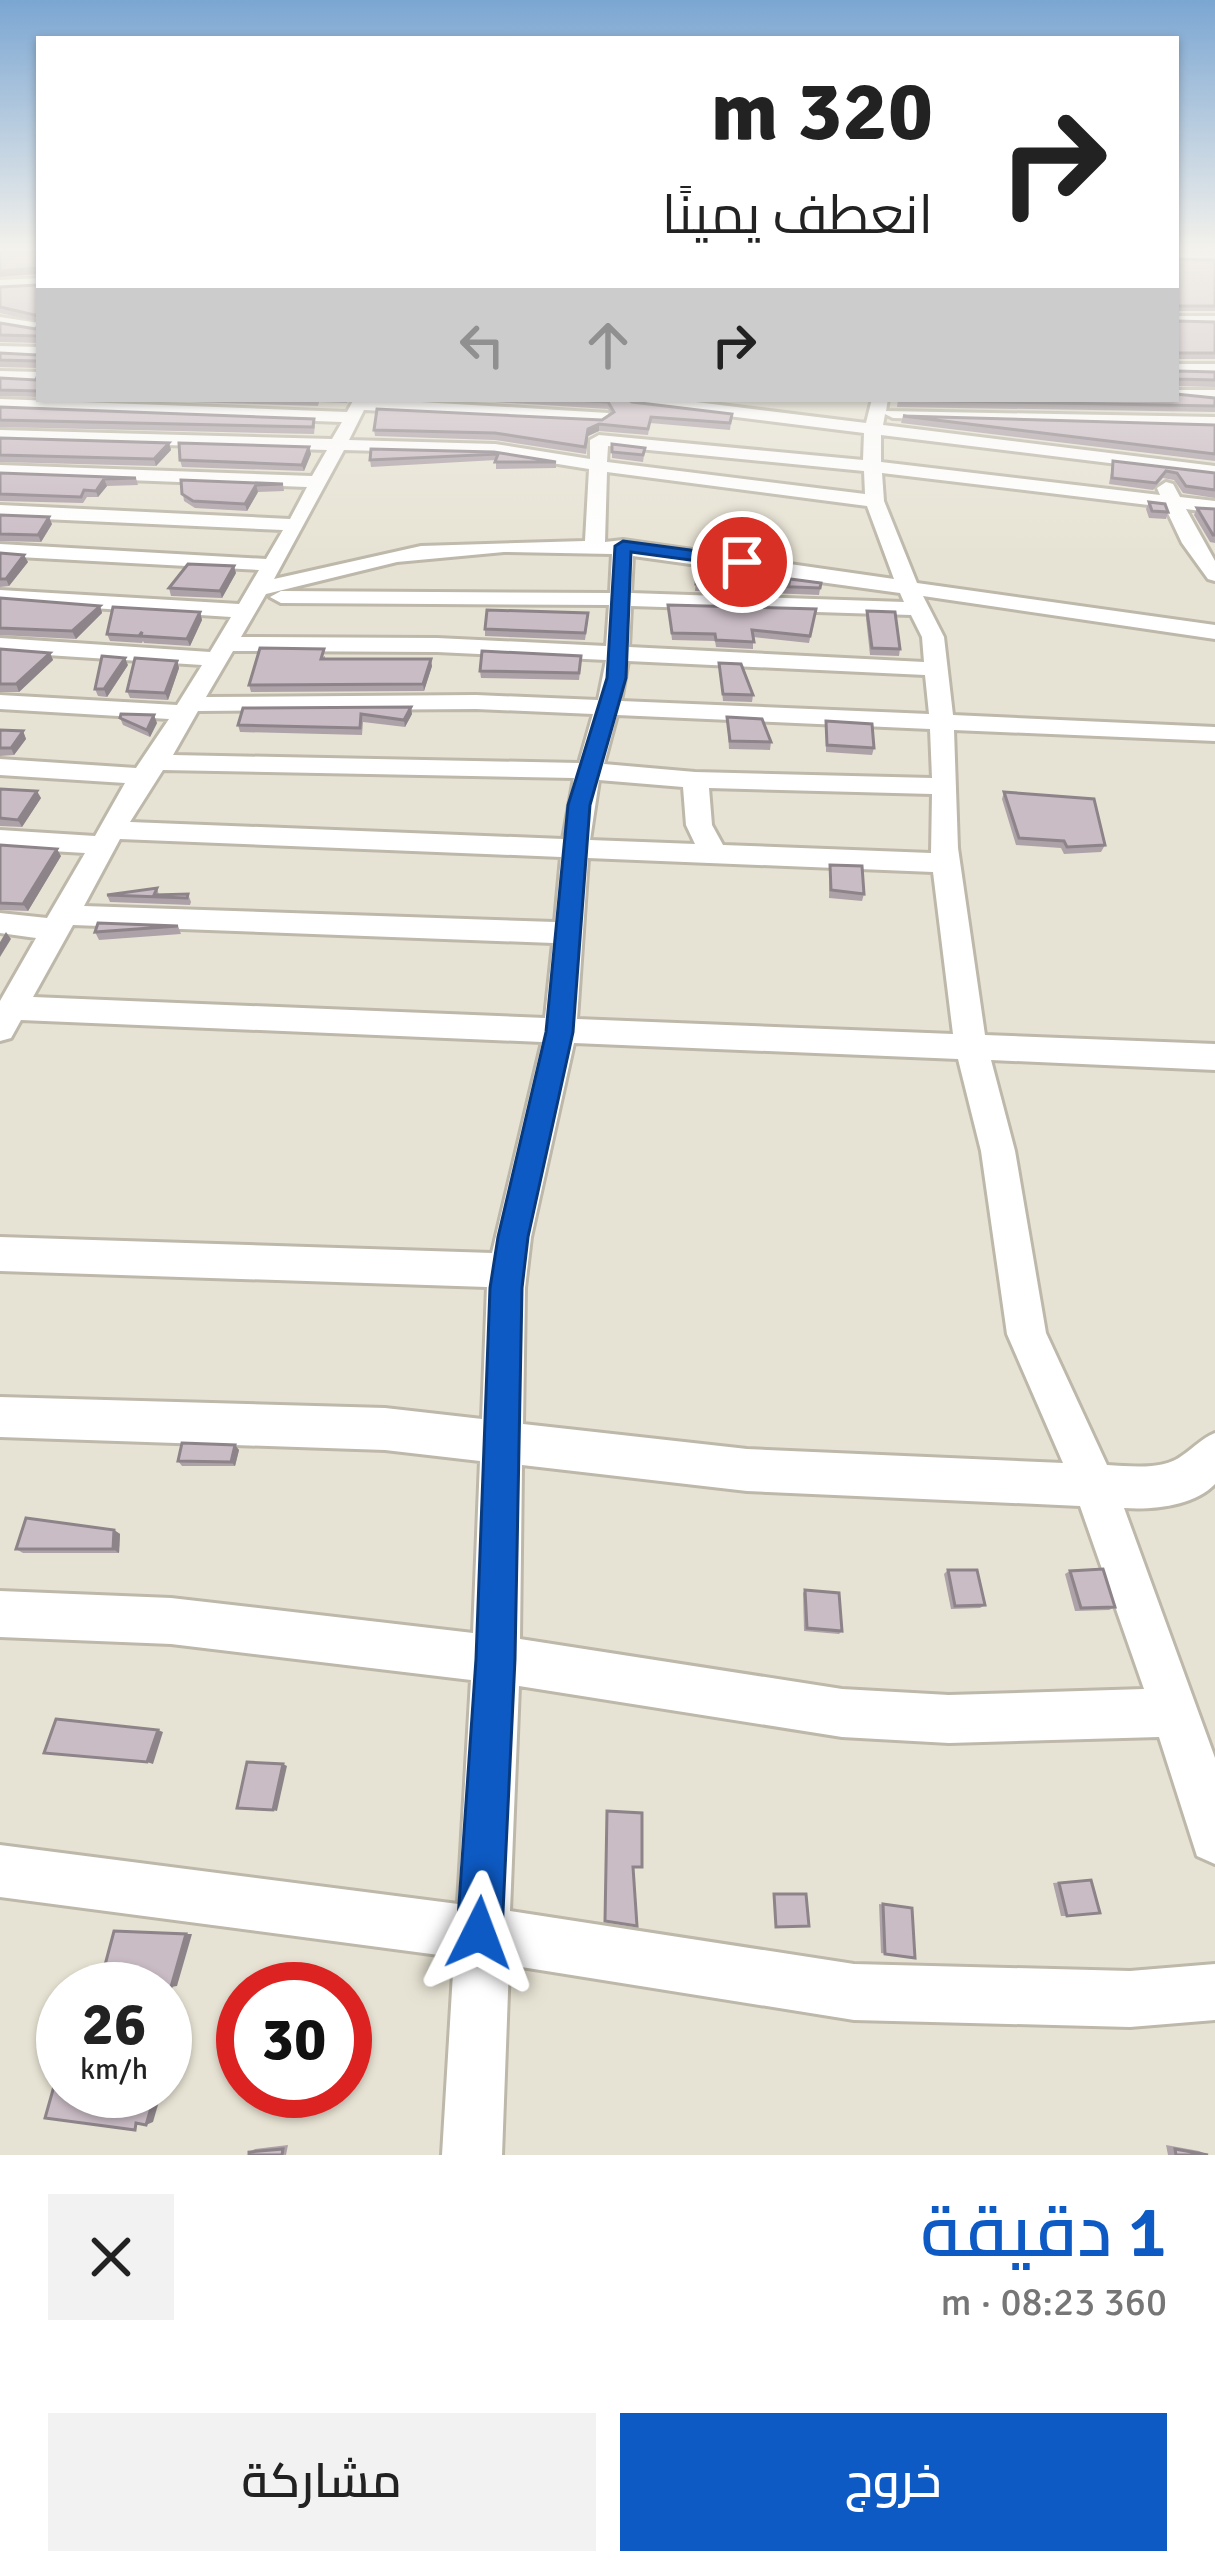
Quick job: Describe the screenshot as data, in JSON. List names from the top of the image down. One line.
{"page":{"turn":["320 m","انعطف يمينًا"],"speed":"26 km/h","limit":"30","heading":["1 دقيقة","360 m · 08:23"],"buttons":["خروج","مشاركة"]}}
